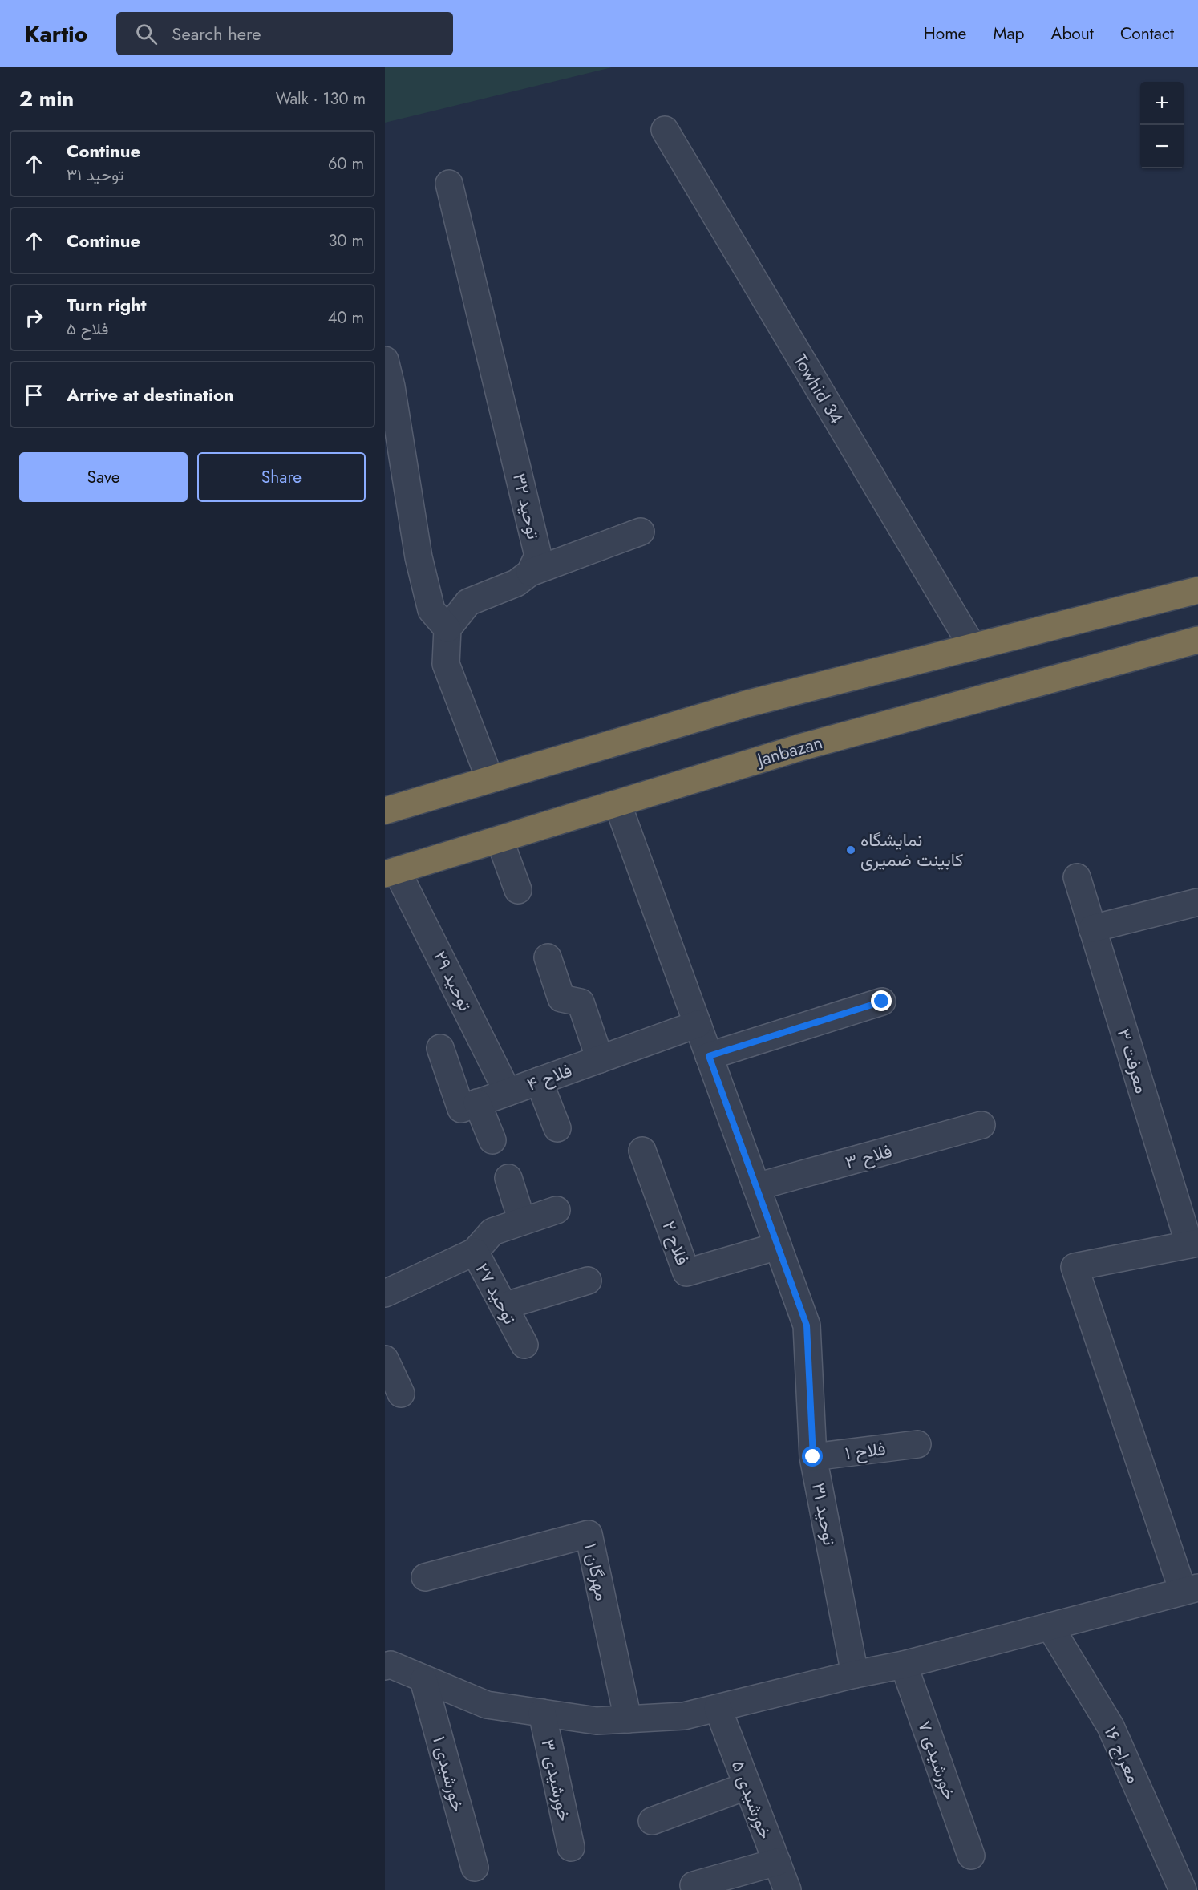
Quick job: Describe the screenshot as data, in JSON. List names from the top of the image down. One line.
{"streets":{"highway":["Janbazan"],"street":["Towhid 34","توحید ۳۲","توحید ۲۹","معرفت ۳","فلاح ۴","فلاح ۳","فلاح ۲","توحید ۲۷","فلاح ۱","توحید ۳۱","مهرگان ۱","معراج ۱۶","خورشیدی ۷","خورشیدی ۱","خورشیدی ۳","خورشیدی ۵"]},"crossings":[["Janbazan","توحید ۲۹"],["Janbazan","توحید ۳۱"],["توحید ۲۹","فلاح ۴"],["فلاح ۴","توحید ۳۱"],["فلاح ۳","توحید ۳۱"],["فلاح ۲","توحید ۳۱"],["فلاح ۱","توحید ۳۱"]],"places":["نمایشگاه کابینت ضمیری"],"page":{"header":"Kartio","search":"Search here","nav":["Home","Map","About","Contact"],"heading":["2 min","Walk · 130 m"],"map_buttons":["+","−"],"list":[["Continue","توحید ۳۱","60 m"],["Continue","30 m"],["Turn right","فلاح ۵","40 m"],"Arrive at destination"],"buttons":["Save","Share"]}}
